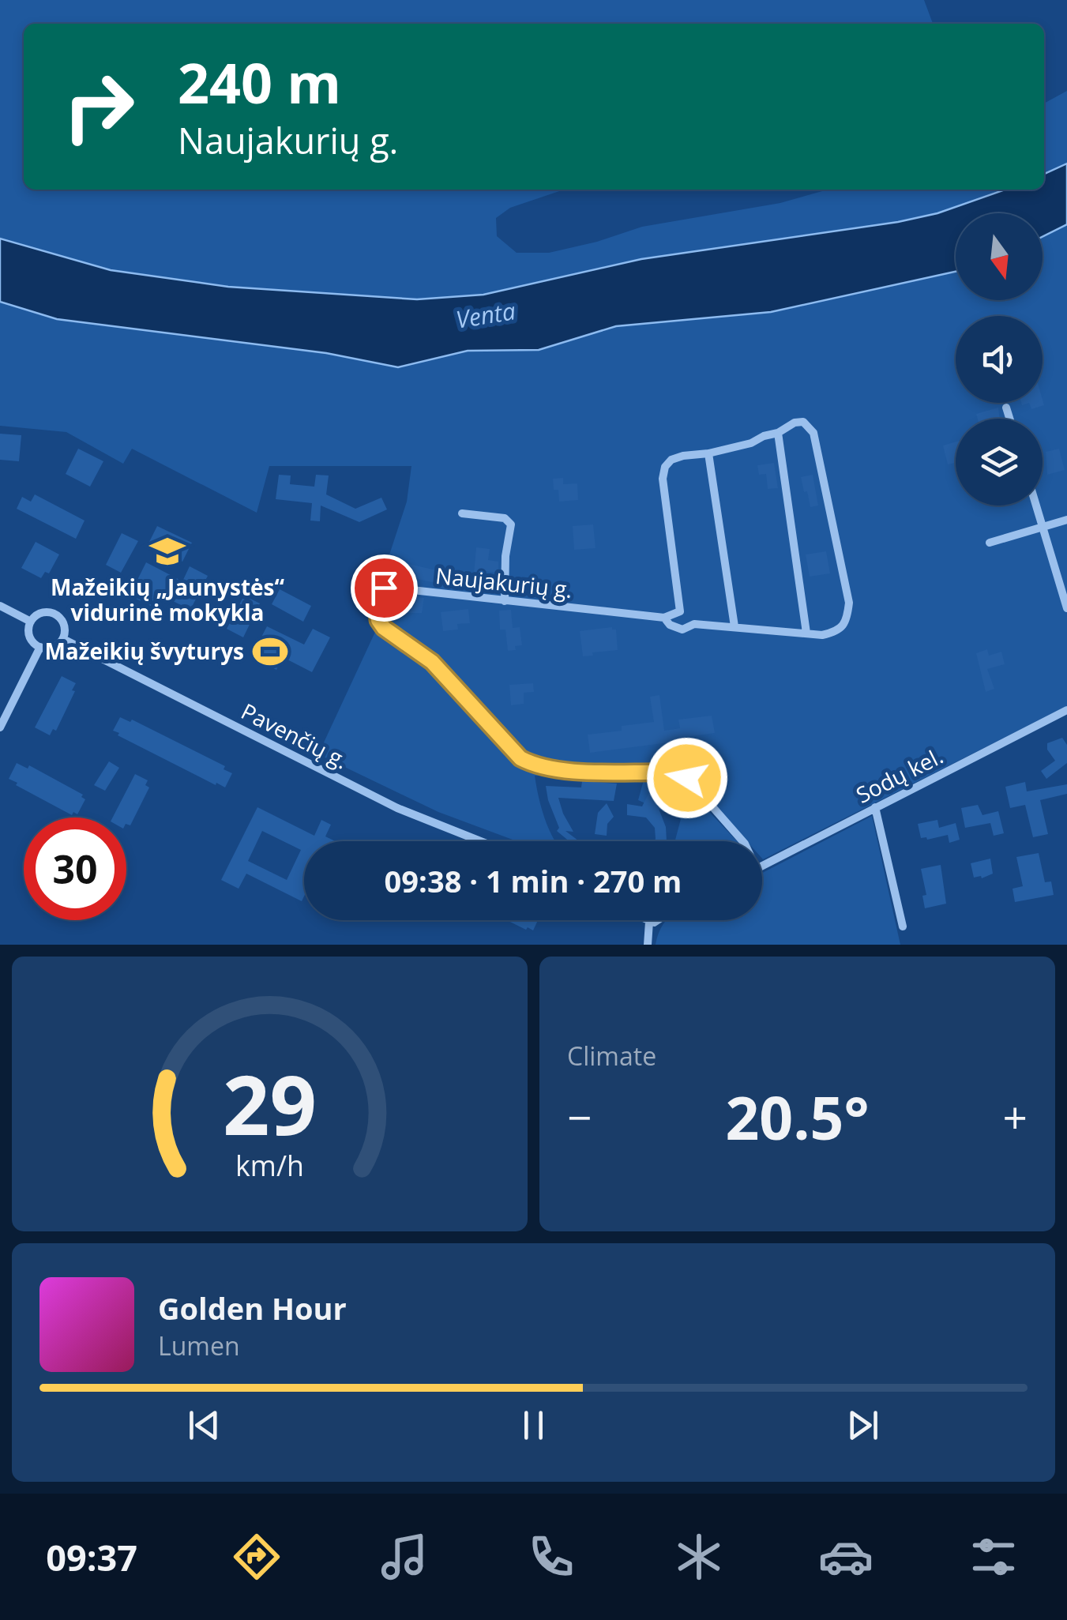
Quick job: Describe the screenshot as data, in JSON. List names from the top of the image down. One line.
{"streets":{"street":["Naujakurių g.","Pavenčių g.","Sodų kel."]},"water":["Venta"],"places":{"school or university":["Mažeikių „Jaunystės“ vidurinė mokykla"],"sports":["Mažeikių švyturys"]},"north":"bottom","page":{"turn":["240 m","Naujakurių g."],"limit":"30","trip":"09:38 · 1 min · 270 m","tile":"Climate","heat":["−","20.5°","+"],"song":["Golden Hour","Lumen"],"tabs":"09:37","gauge":["29","km/h"]}}
